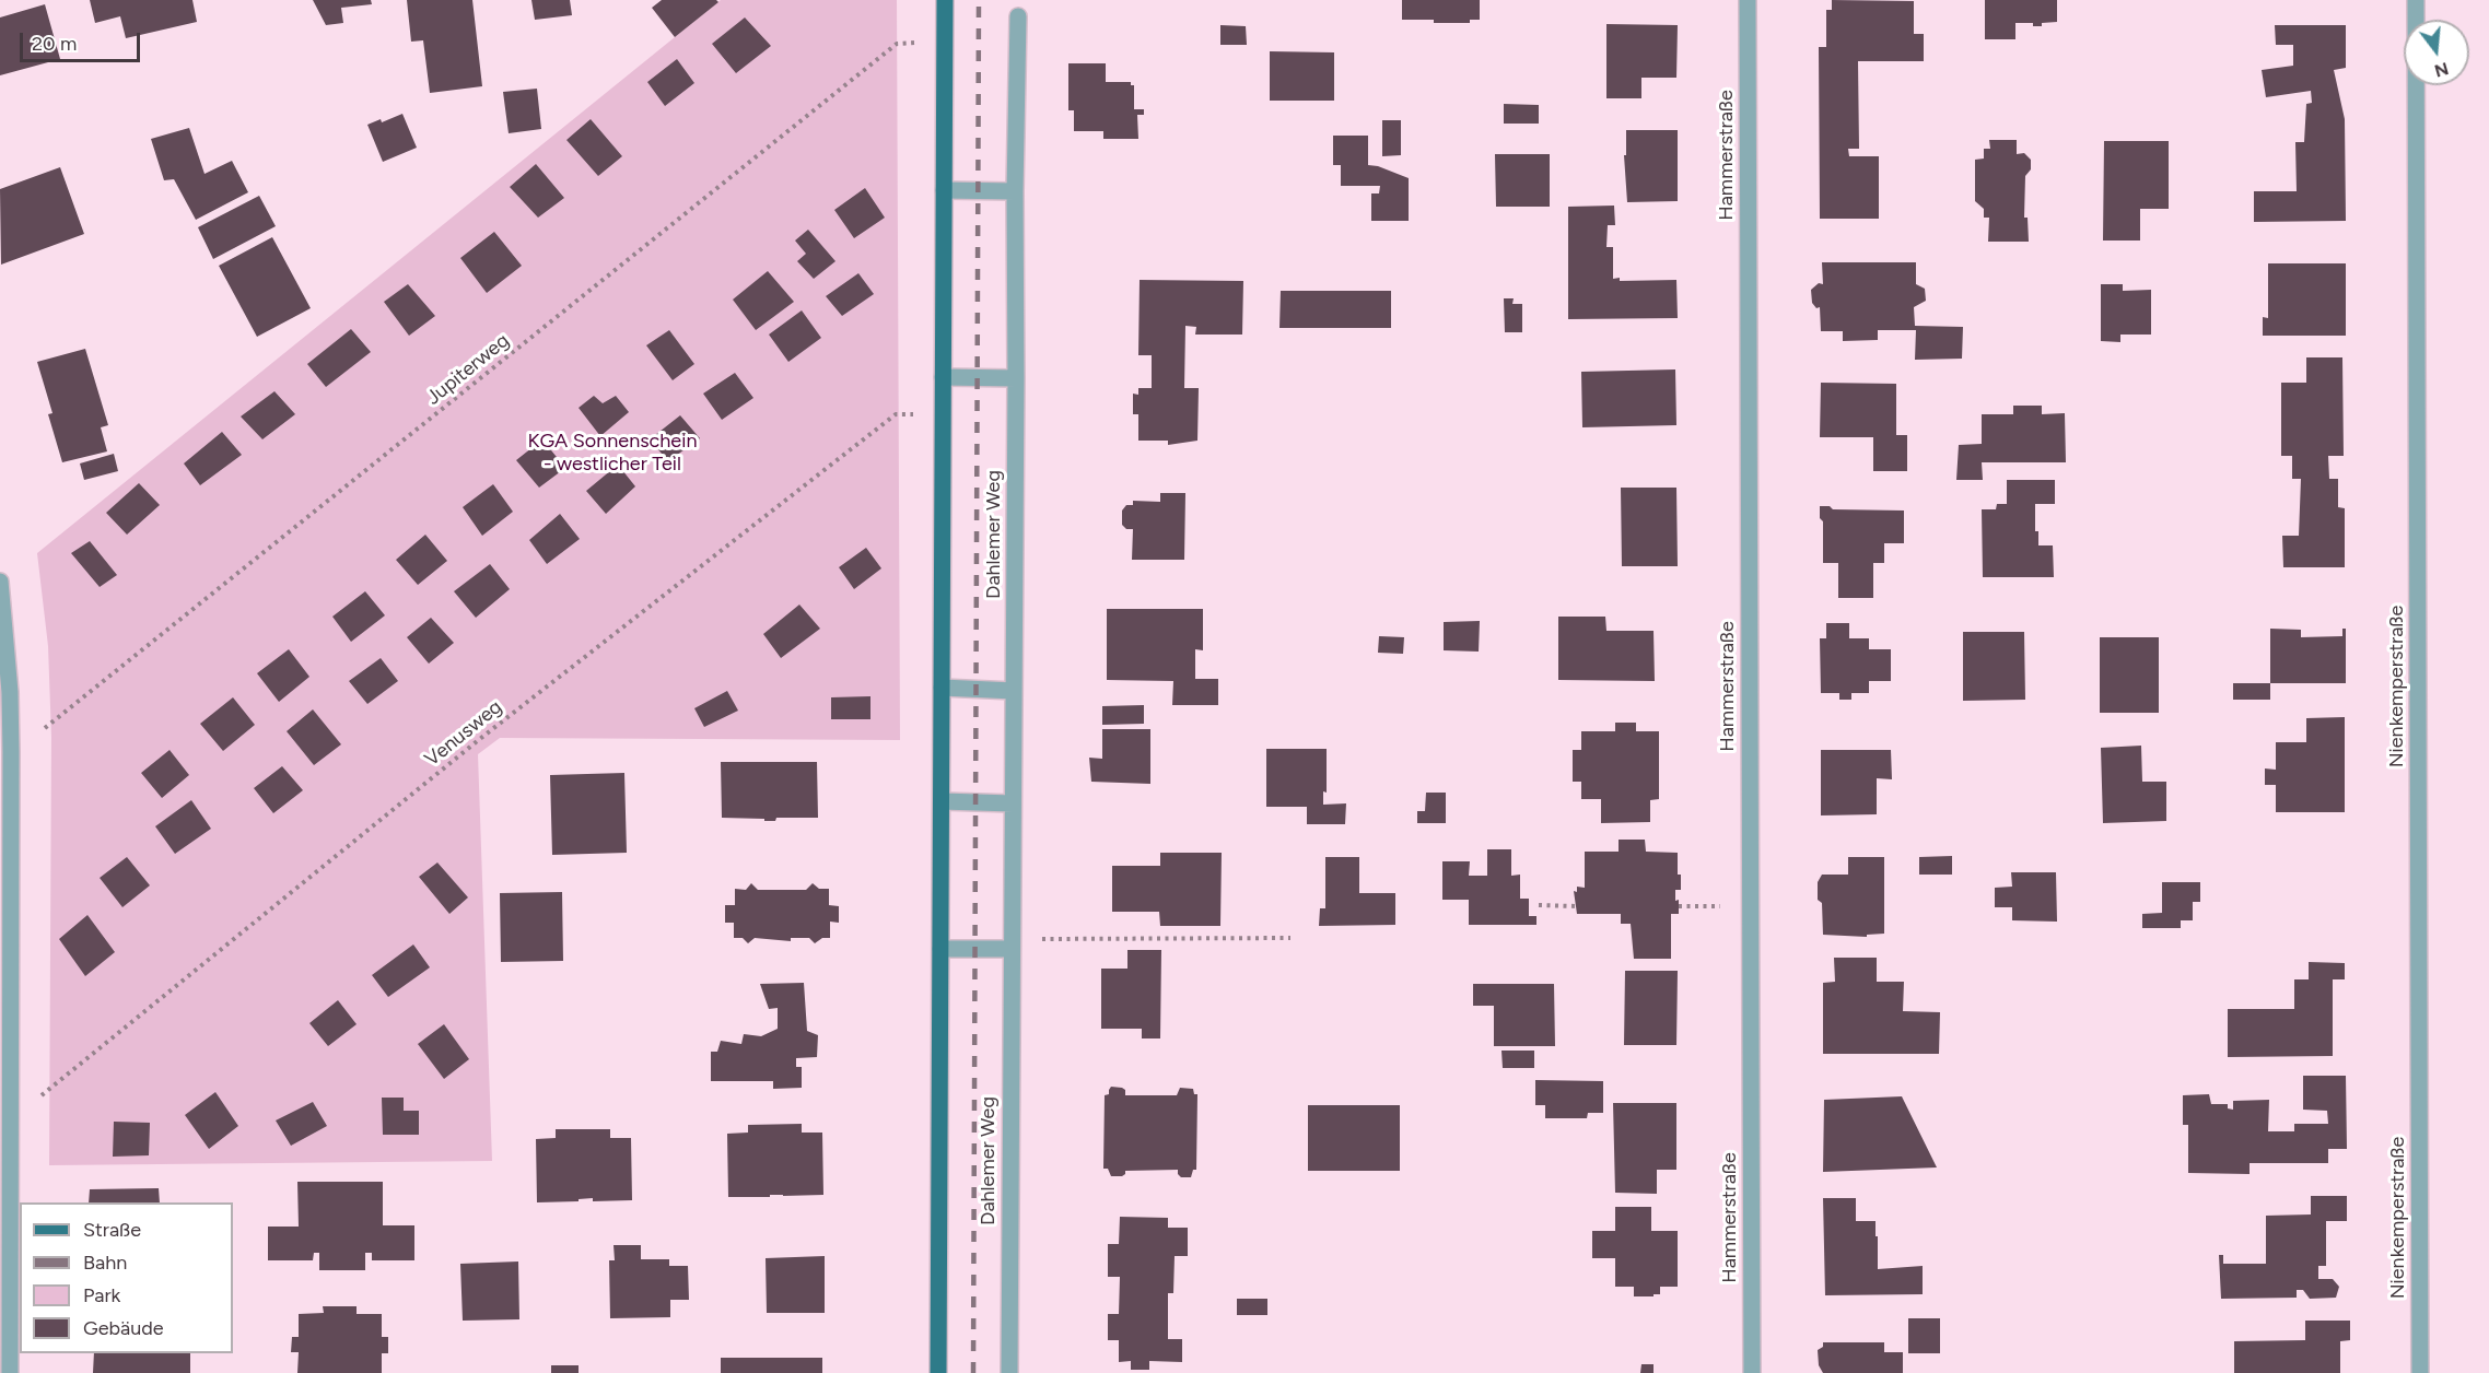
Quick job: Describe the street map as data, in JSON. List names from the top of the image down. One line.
{"streets":{"street":["Hammerstraße","Dahlemer Weg","Nienkemperstraße"],"path":["Jupiterweg","Venusweg"]},"parks":["KGA Sonnenschein - westlicher Teil"],"legend":["Straße","Bahn","Park","Gebäude"],"scale_bar":"20 m","north":"bottom"}
